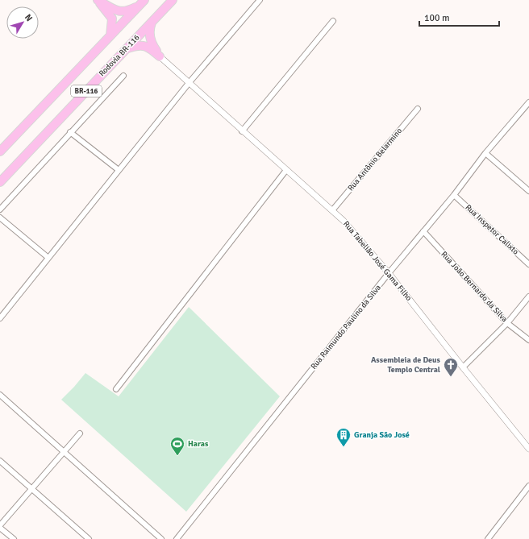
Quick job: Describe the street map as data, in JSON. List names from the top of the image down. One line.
{"streets":{"highway":["Rodovia BR-116","BR-116"],"street":["Rua Antônio Belarmino","Rua Inspetor Calixto","Rua Tabelião José Gama Filho","Rua João Bernardo da Silva","Rua Raimundo Paulino da Silva"]},"crossings":[["Rua Antônio Belarmino","Rua Tabelião José Gama Filho"],["Rua Inspetor Calixto","Rua Raimundo Paulino da Silva"],["Rua Tabelião José Gama Filho","Rua Raimundo Paulino da Silva"],["Rua João Bernardo da Silva","Rua Raimundo Paulino da Silva"]],"places":{"church":["Assembleia de Deus Templo Central"],"building":["Granja São José"],"sports":["Haras"]},"scale_bar":"100 m","north":"top right"}
